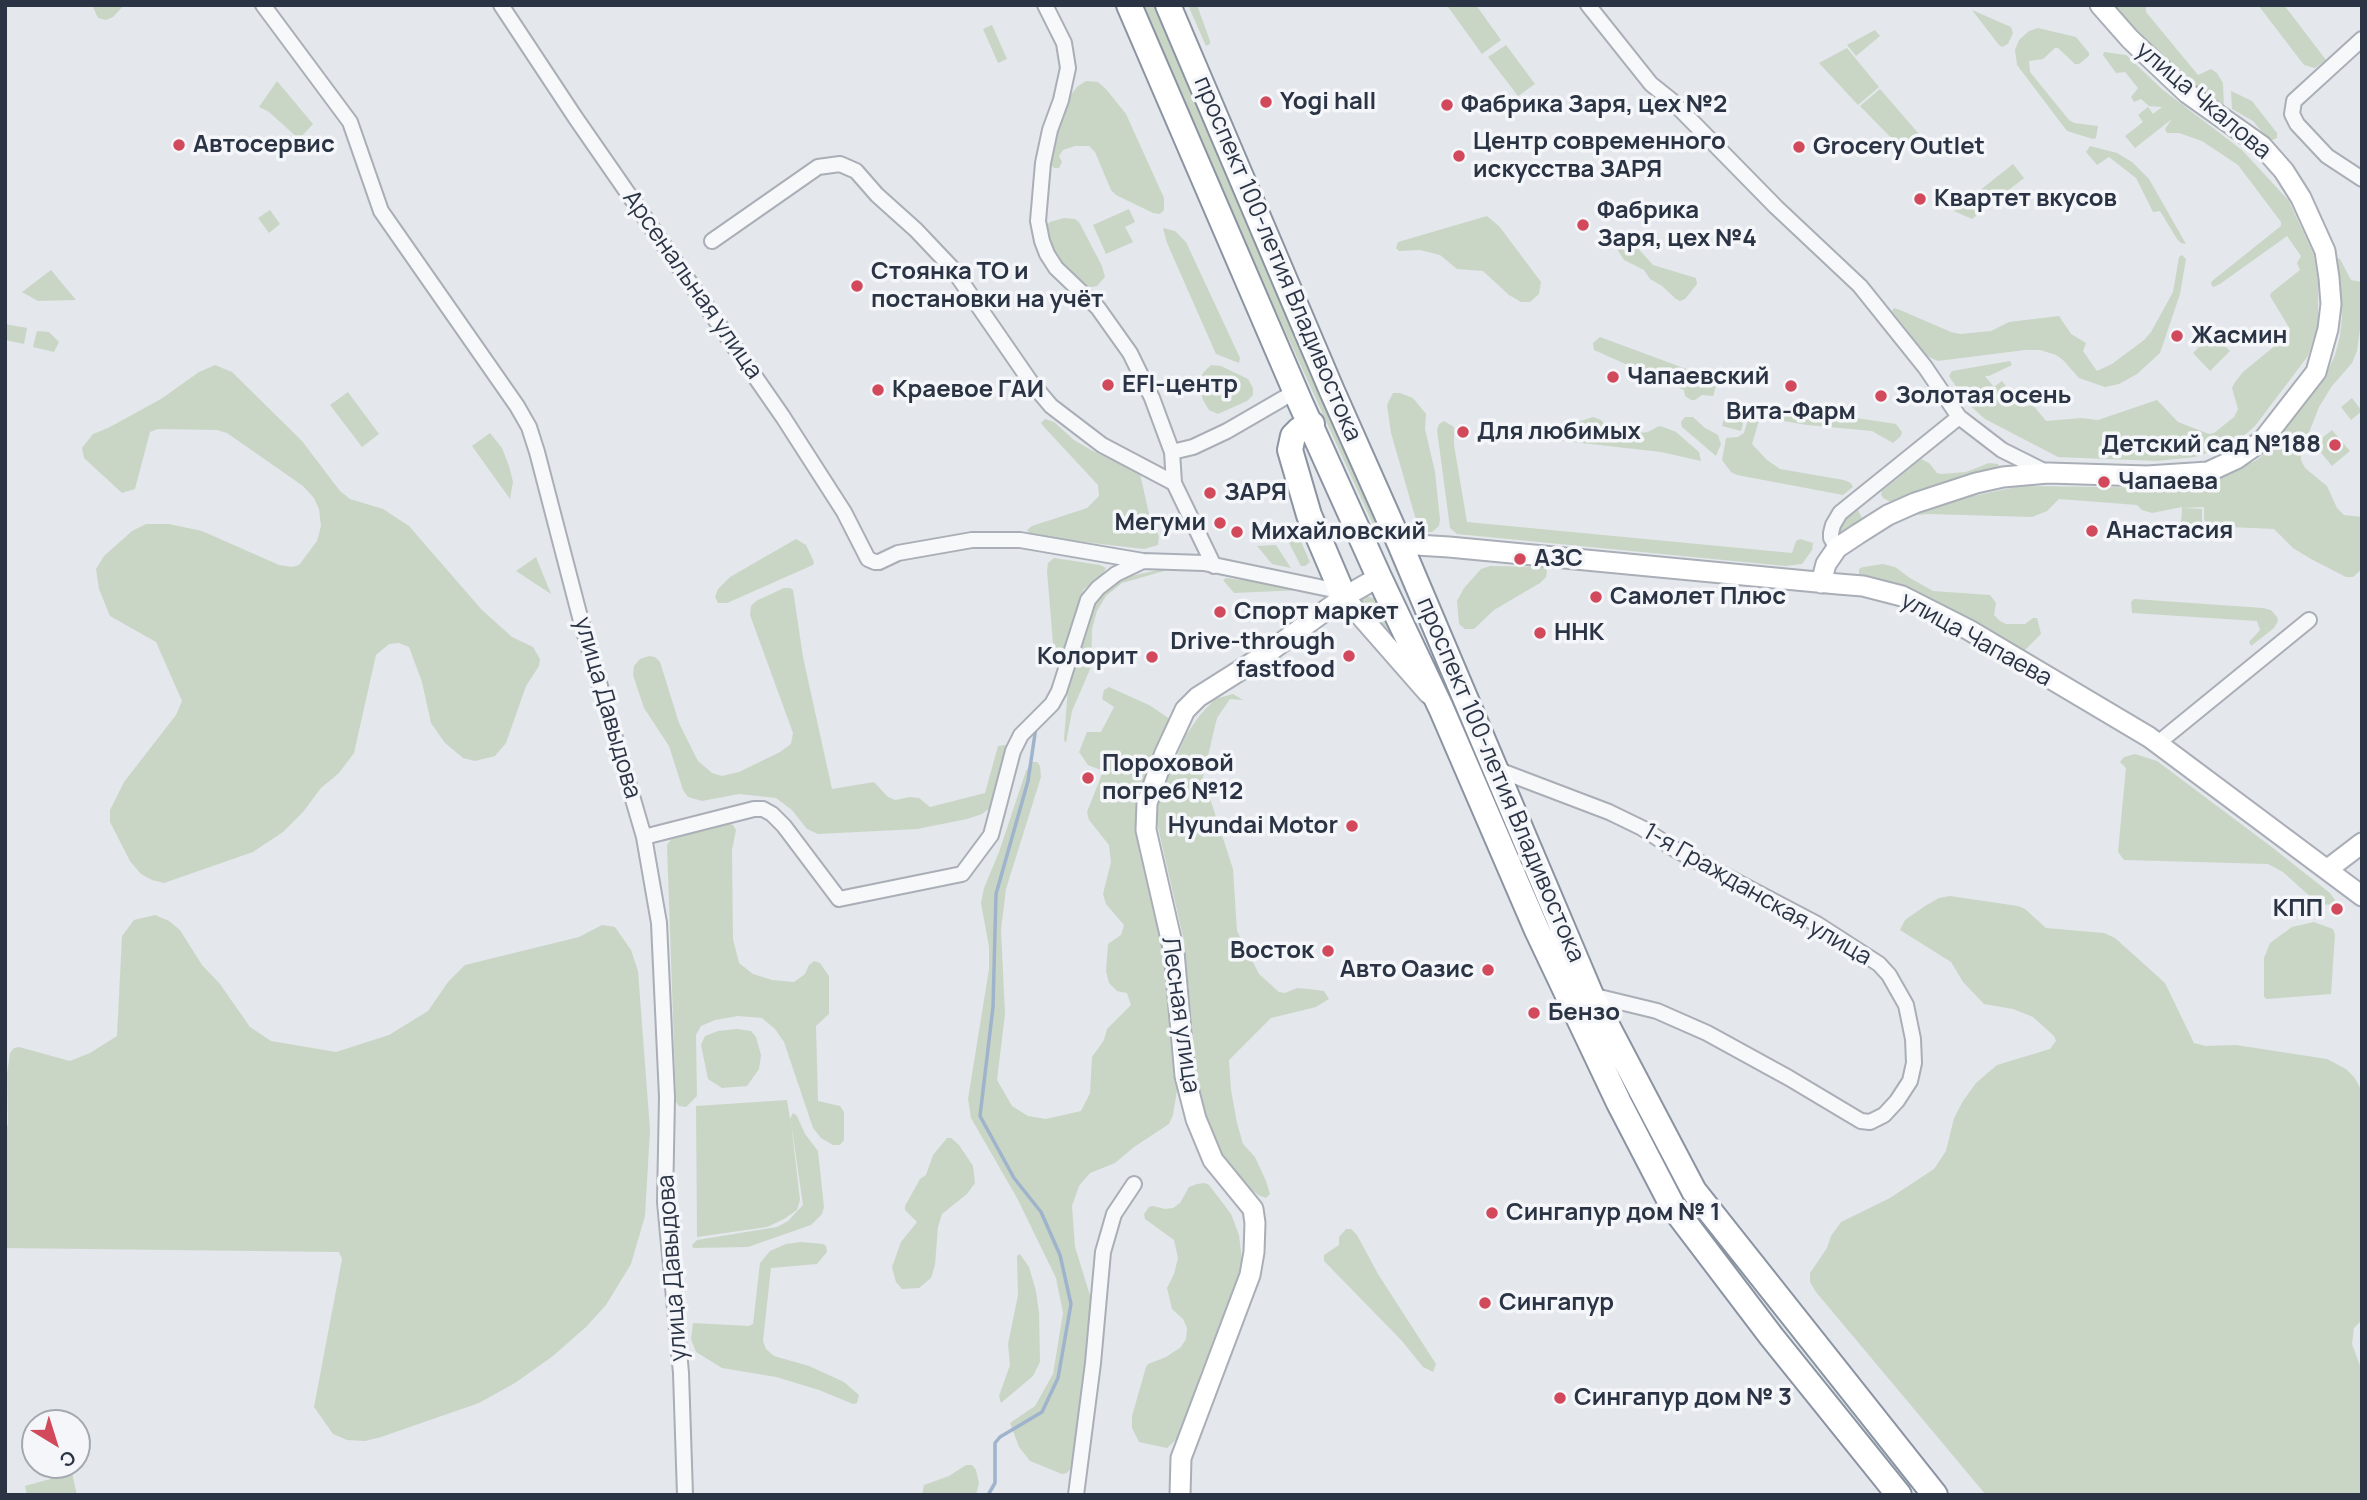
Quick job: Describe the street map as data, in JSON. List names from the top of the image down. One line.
{"streets":{"highway":["проспект 100-летия Владивостока"],"main road":["улица Чкалова","улица Чапаева","Лесная улица"],"street":["Арсенальная улица","улица Давыдова","1-я Гражданская улица"]},"crossings":[["проспект 100-летия Владивостока","улица Чапаева"],["проспект 100-летия Владивостока","1-я Гражданская улица"],["проспект 100-летия Владивостока","Лесная улица"]],"places":["Yogi hall","Фабрика Заря, цех №2","Автосервис","Grocery Outlet","Центр современного искусства ЗАРЯ","Квартет вкусов","Фабрика Заря, цех №4","Стоянка ТО и постановки на учёт","Жасмин","Чапаевский","EFI-центр","Вита-Фарм","Краевое ГАИ","Золотая осень","Для любимых","Детский сад №188","Чапаева","ЗАРЯ","Мегуми","Анастасия","Михайловский","АЗС","Самолет Плюс","Спорт маркет","ННК","Drive-through fastfood","Колорит","Пороховой погреб №12","Hyundai Motor","КПП","Восток","Авто Оазис","Бензо","Сингапур дом № 1","Сингапур","Сингапур дом № 3"],"north":"bottom right"}
